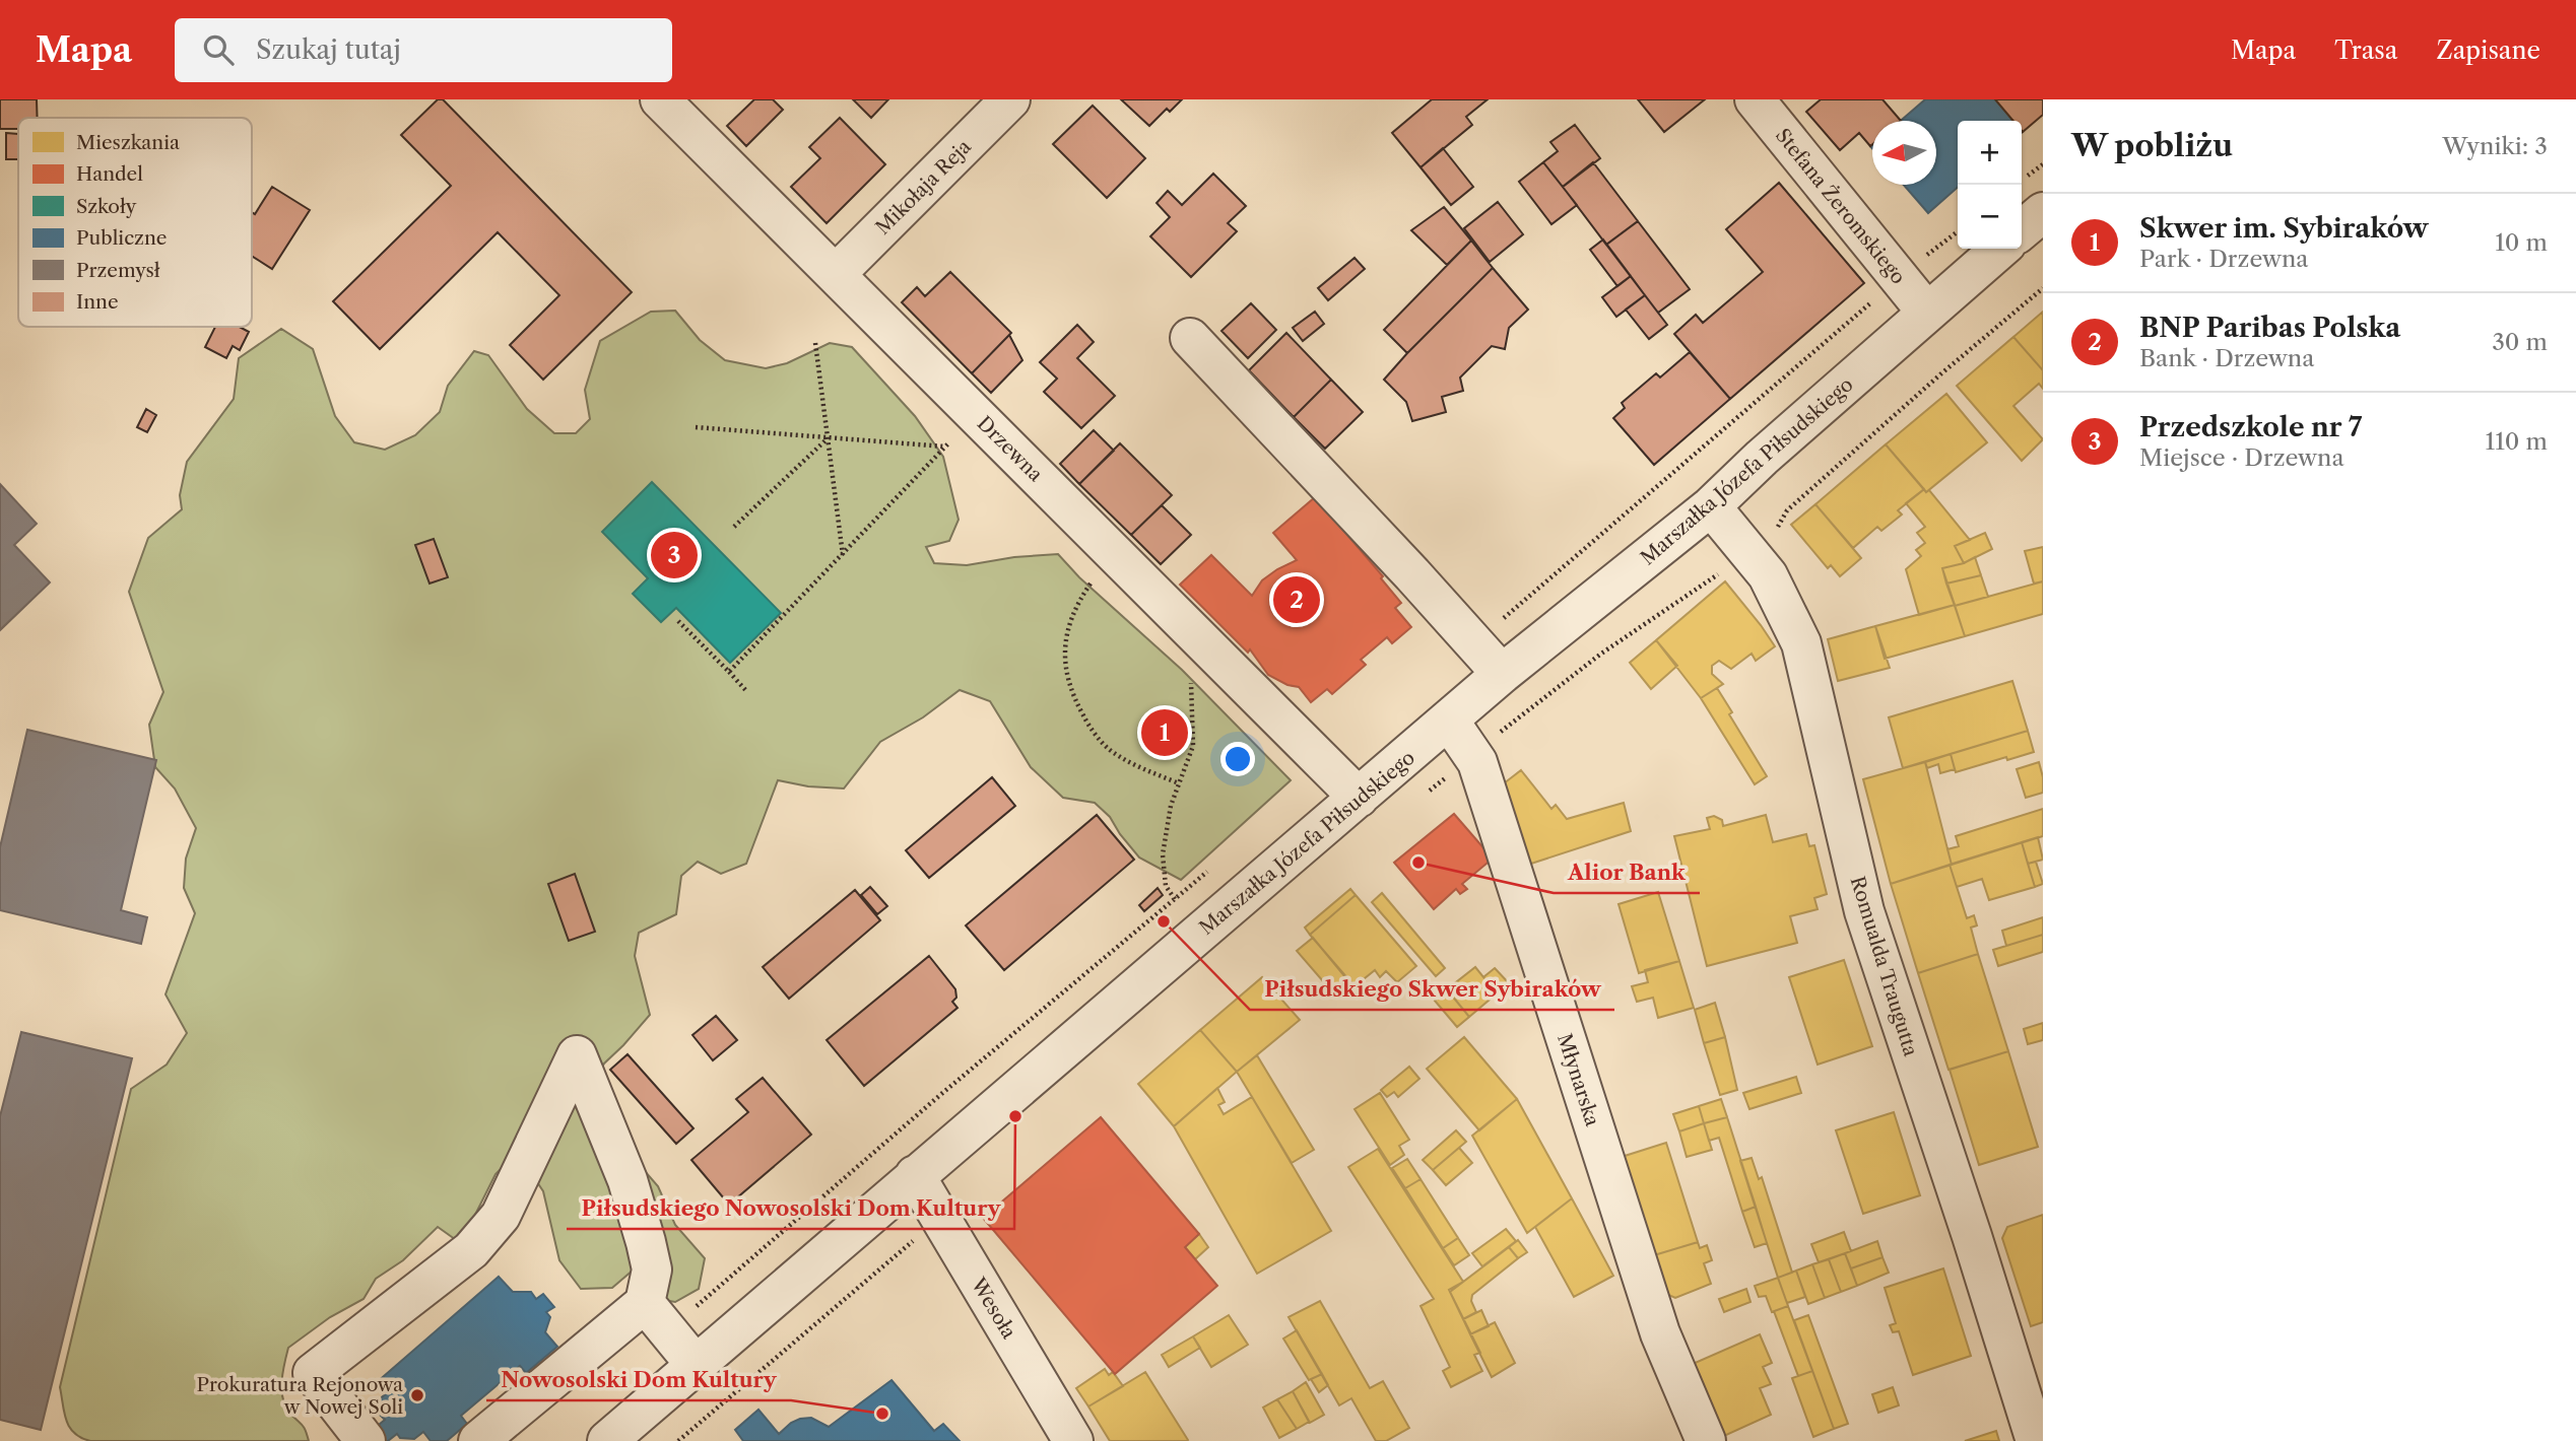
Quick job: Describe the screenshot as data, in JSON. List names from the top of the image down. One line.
{"streets":{"street":["Mikołaja Reja","Stefana Żeromskiego","Drzewna","Marszałka Józefa Piłsudskiego","Romualda Traugutta","Młynarska","Wesoła"]},"crossings":[["Mikołaja Reja","Drzewna"],["Stefana Żeromskiego","Marszałka Józefa Piłsudskiego"],["Drzewna","Marszałka Józefa Piłsudskiego"],["Marszałka Józefa Piłsudskiego","Romualda Traugutta"],["Marszałka Józefa Piłsudskiego","Młynarska"],["Marszałka Józefa Piłsudskiego","Wesoła"]],"places":["Alior Bank","Piłsudskiego Skwer Sybiraków","Piłsudskiego Nowosolski Dom Kultury","Prokuratura Rejonowa w Nowej Soli","Nowosolski Dom Kultury"],"legend":["Mieszkania","Handel","Szkoły","Publiczne","Przemysł","Inne"],"north":"left","page":{"header":"Mapa","search":"Szukaj tutaj","nav":["Mapa","Trasa","Zapisane"],"heading":["W pobliżu","Wyniki: 3"],"map_buttons":["+","−"],"list":[{"mark":"1","name":"Skwer im. Sybiraków","note":"Park · Drzewna","value":"10 m"},{"mark":"2","name":"BNP Paribas Polska","note":"Bank · Drzewna","value":"30 m"},{"mark":"3","name":"Przedszkole nr 7","note":"Miejsce · Drzewna","value":"110 m"}],"pins":["3","2","1"]}}
